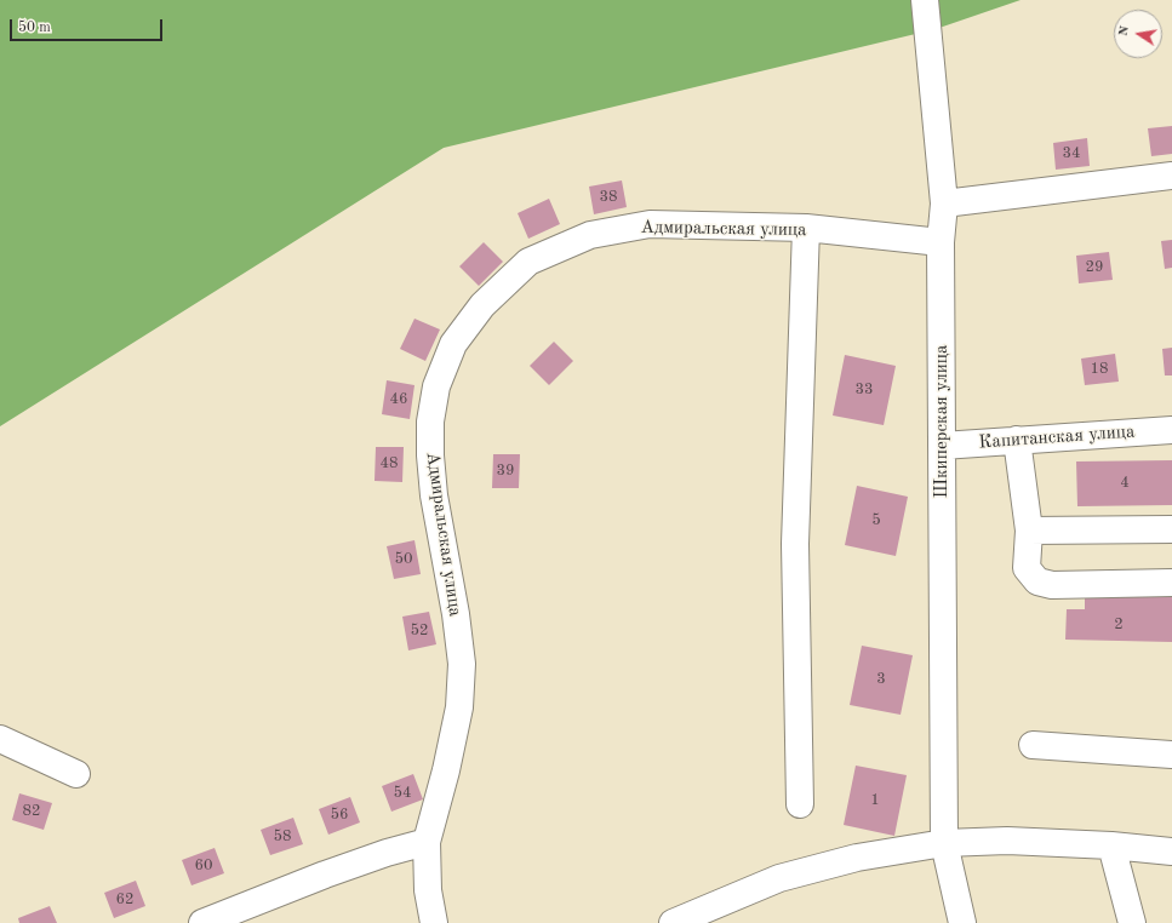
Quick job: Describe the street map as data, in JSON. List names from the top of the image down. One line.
{"streets":{"street":["Адмиральская улица","Шкиперская улица","Капитанская улица"]},"crossings":[["Адмиральская улица","Шкиперская улица"],["Шкиперская улица","Капитанская улица"]],"house_numbers":["34","38","29","18","33","46","48","39","4","5","50","2","52","3","54","1","82","56","58","60","62"],"scale_bar":"50 m","north":"left"}
